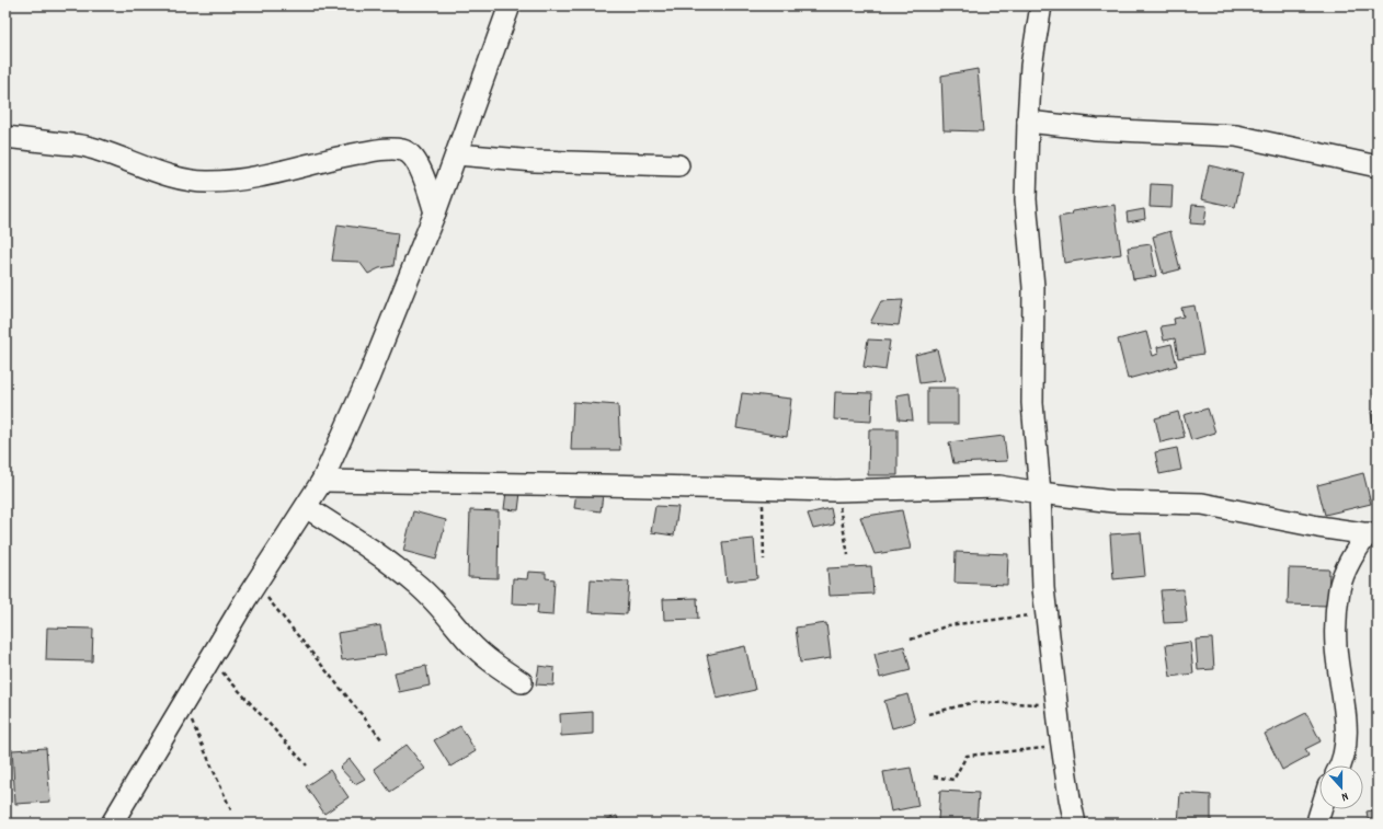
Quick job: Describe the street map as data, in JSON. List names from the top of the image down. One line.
{"north":"bottom"}
